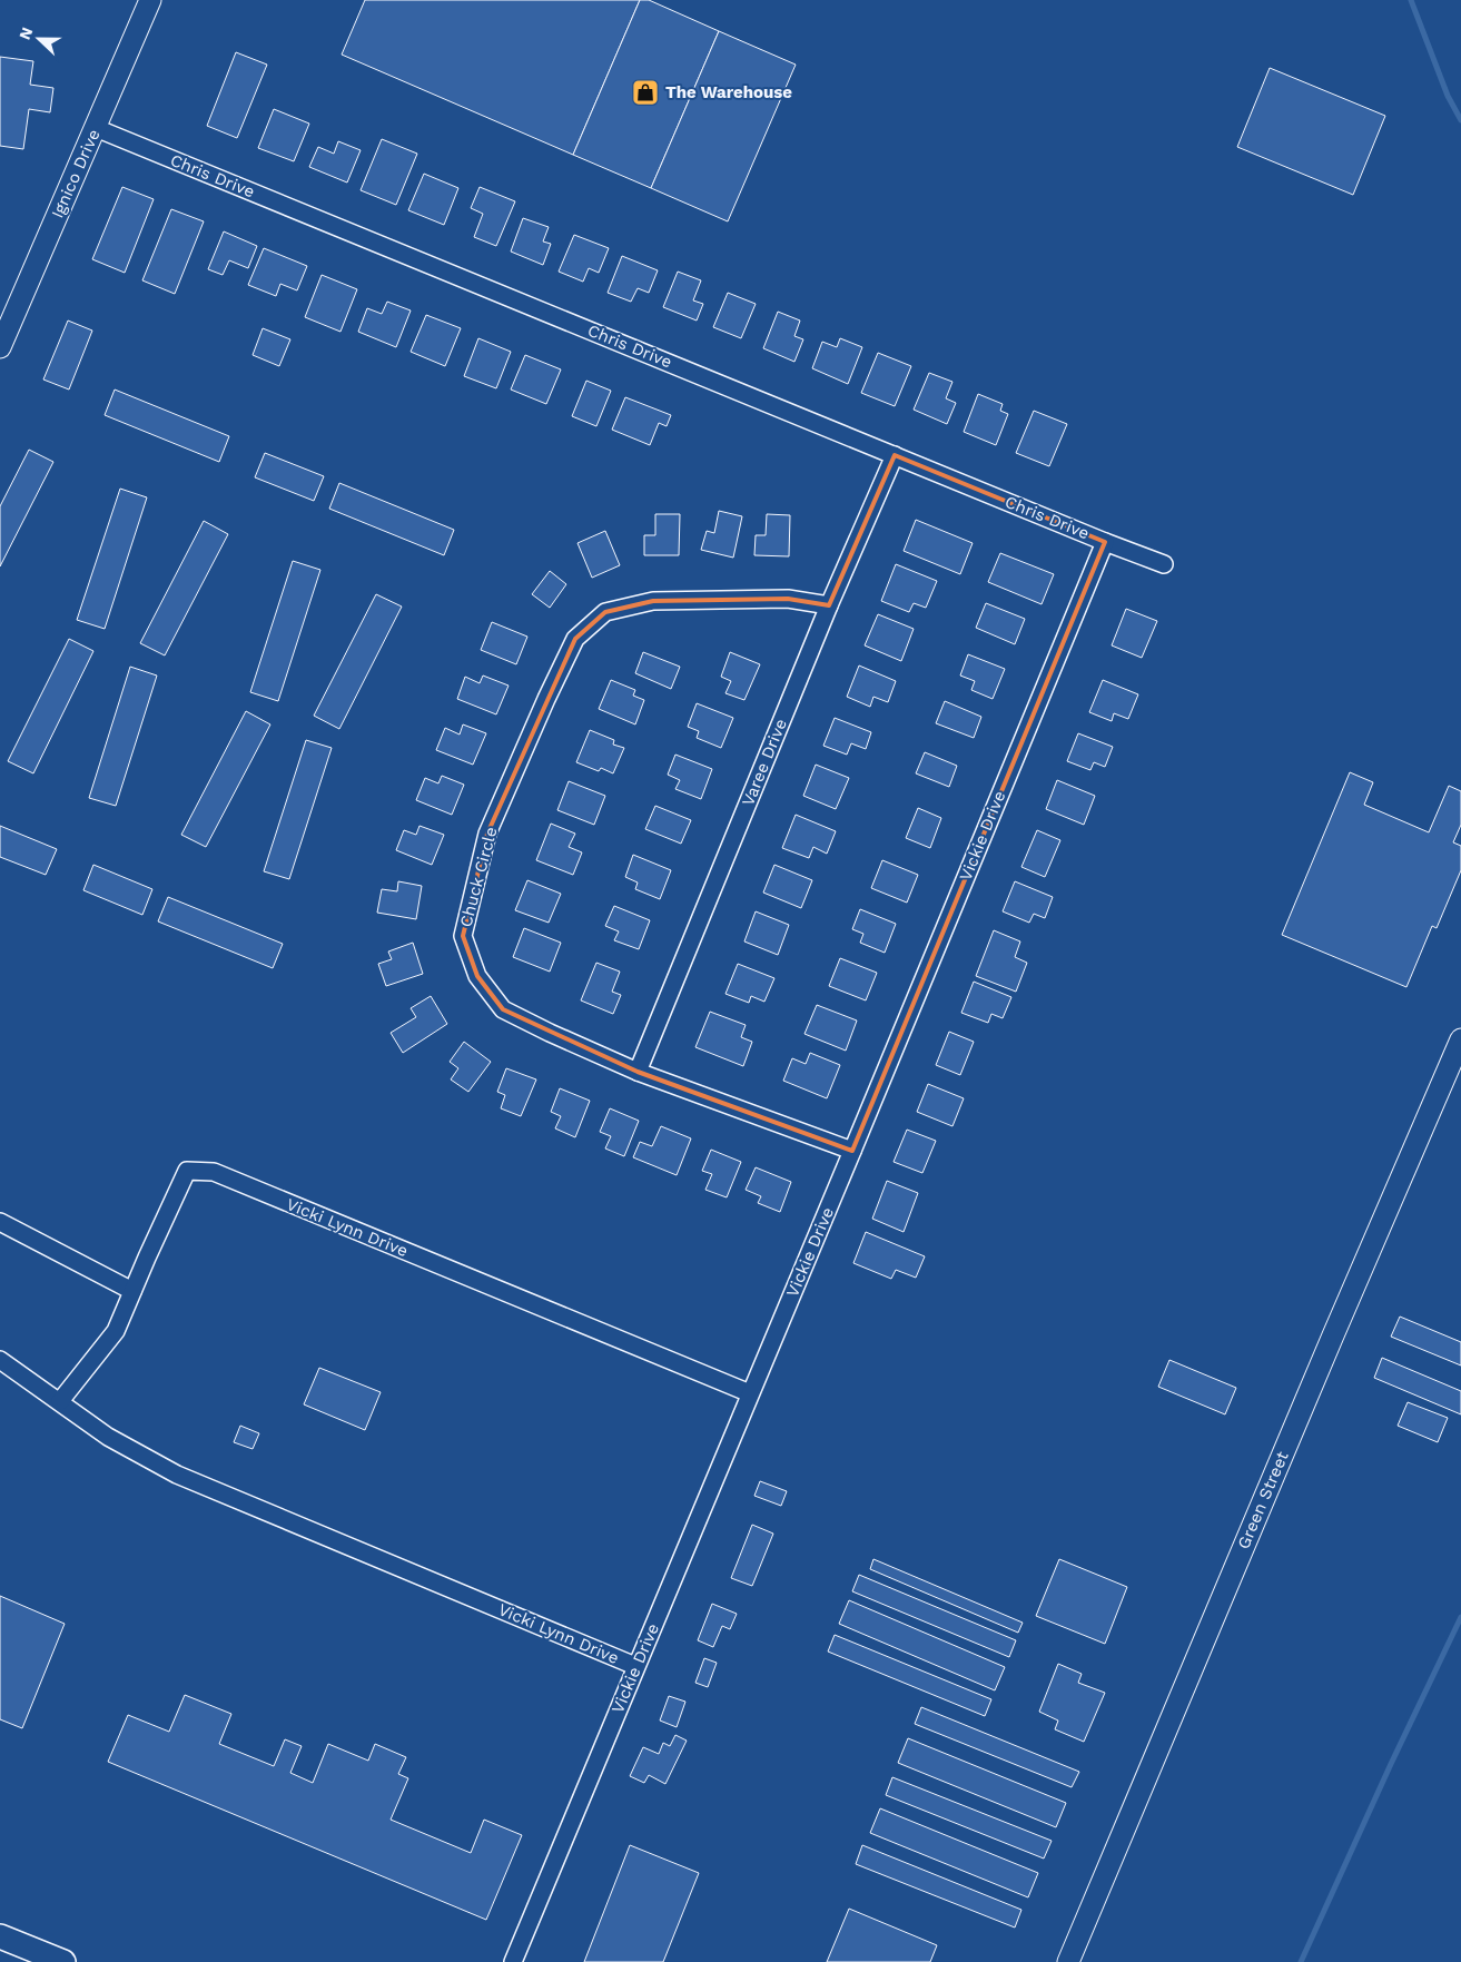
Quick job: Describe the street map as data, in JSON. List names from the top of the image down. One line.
{"streets":{"street":["Ignico Drive","Chris Drive","Varee Drive","Vickie Drive","Chuck Circle","Vicki Lynn Drive","Green Street"]},"crossings":[["Ignico Drive","Chris Drive"],["Chris Drive","Varee Drive"],["Chris Drive","Vickie Drive"],["Varee Drive","Chuck Circle"],["Vickie Drive","Chuck Circle"],["Vickie Drive","Vicki Lynn Drive"]],"places":{"shop":["The Warehouse"]},"north":"left"}
